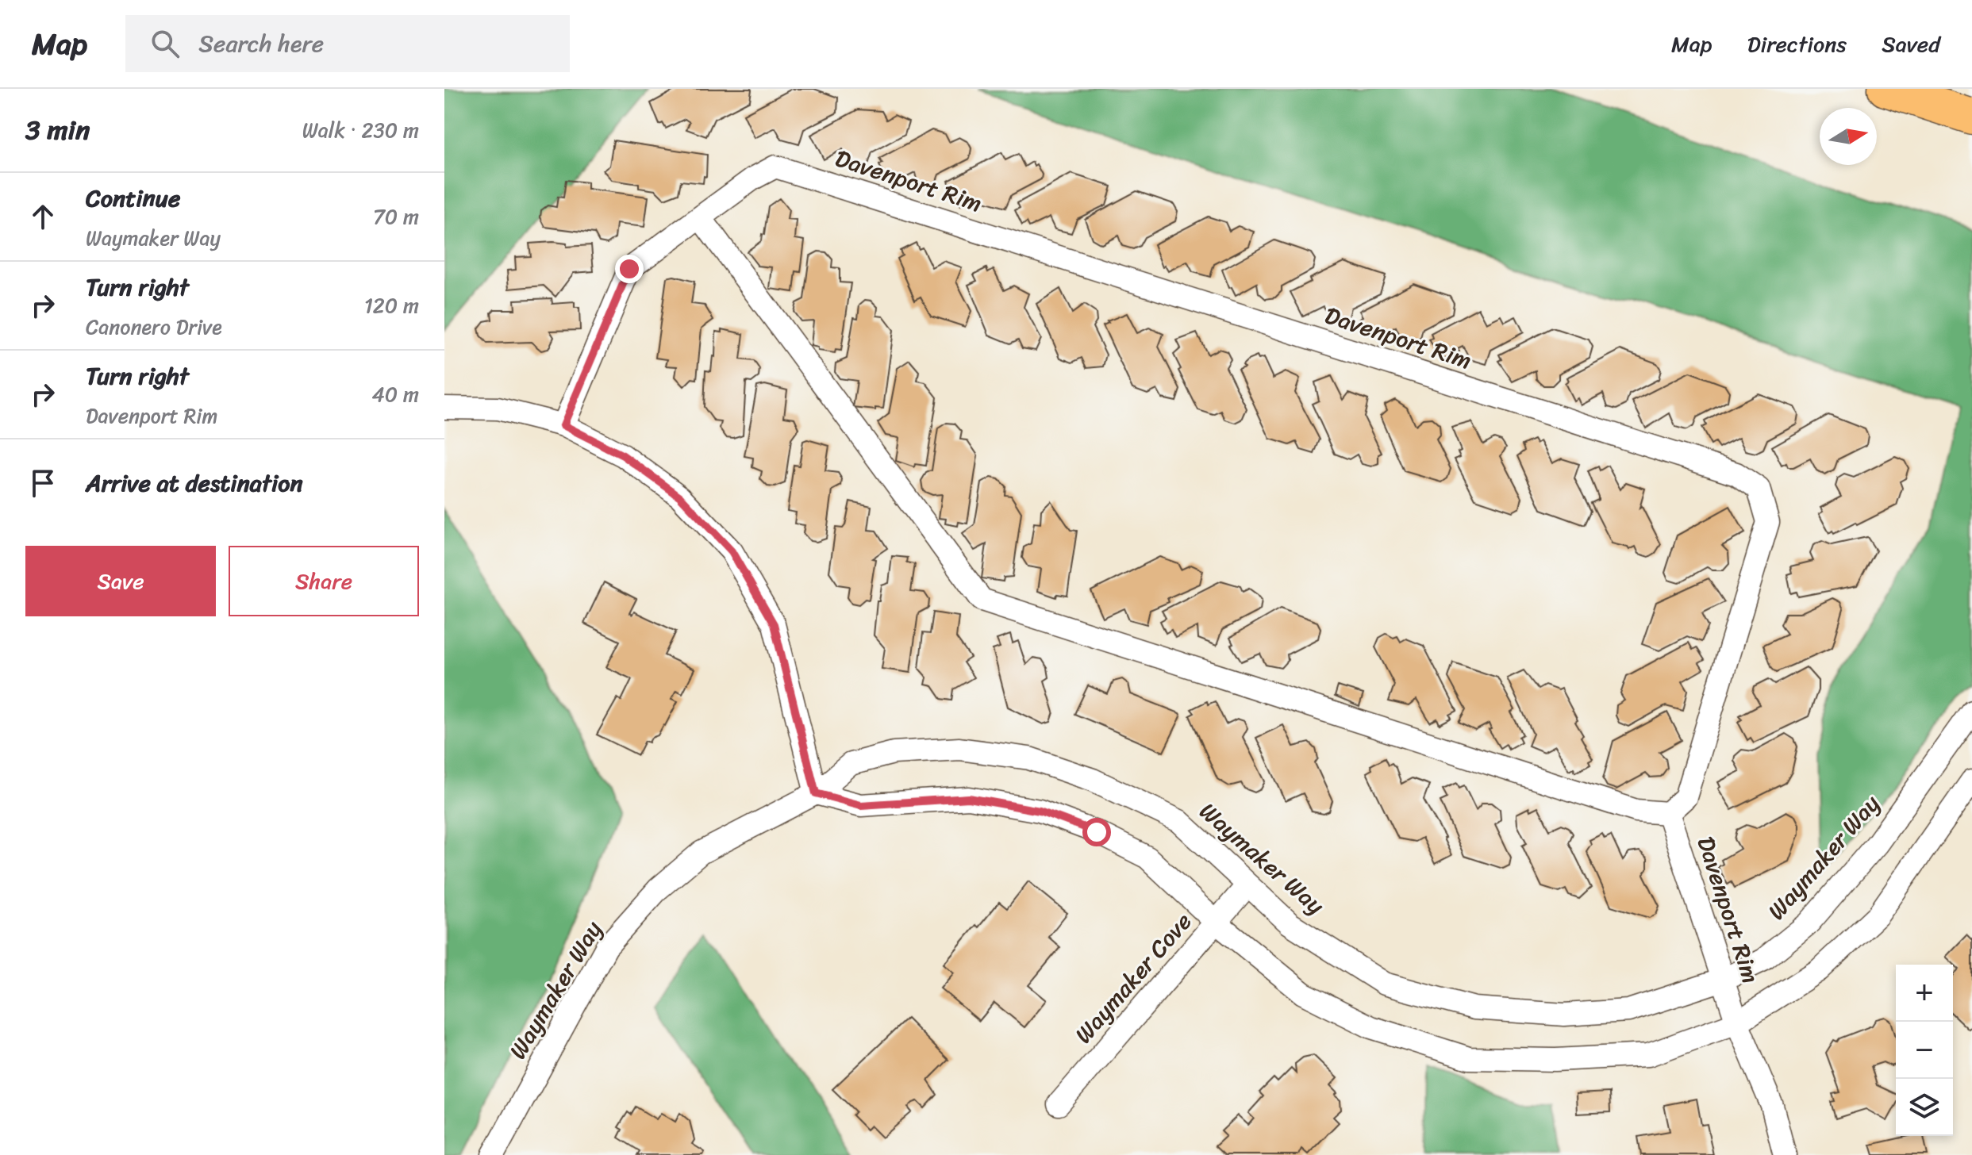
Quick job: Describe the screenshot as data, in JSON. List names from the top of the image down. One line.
{"streets":{"street":["Davenport Rim","Waymaker Way","Waymaker Cove"]},"crossings":[["Davenport Rim","Waymaker Way"],["Waymaker Way","Waymaker Cove"]],"north":"right","page":{"header":"Map","search":"Search here","nav":["Map","Directions","Saved"],"heading":["3 min","Walk · 230 m"],"list":[["Continue","Waymaker Way","70 m"],["Turn right","Canonero Drive","120 m"],["Turn right","Davenport Rim","40 m"],"Arrive at destination"],"buttons":["Save","Share"],"map_buttons":["+","−"]}}
